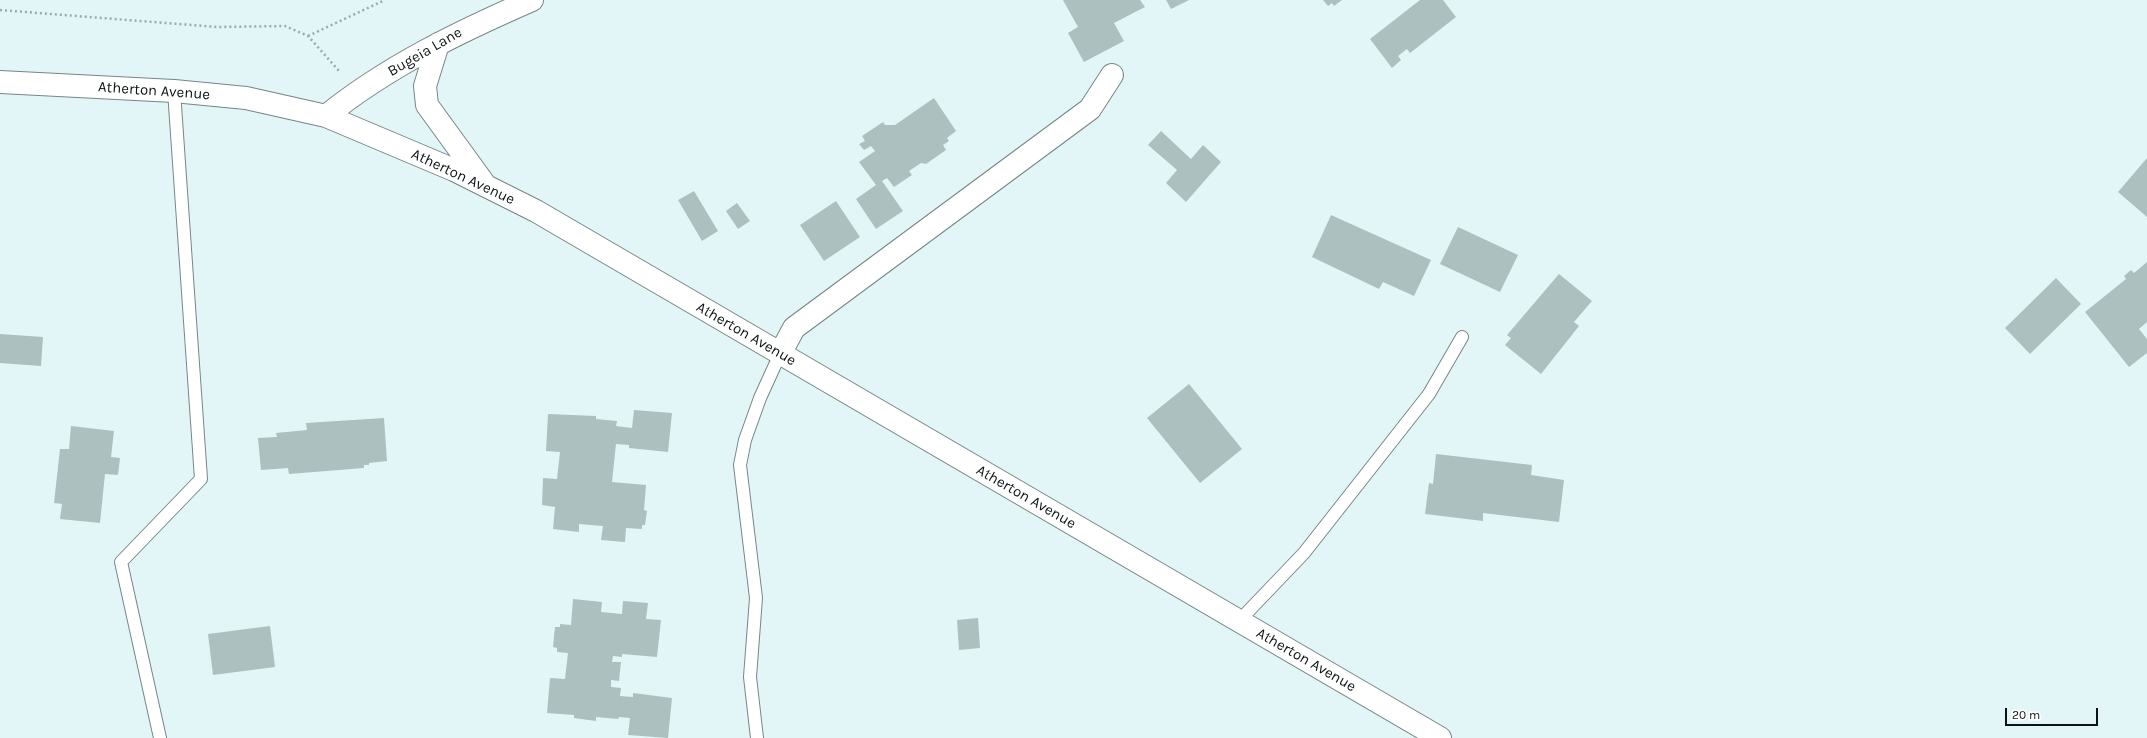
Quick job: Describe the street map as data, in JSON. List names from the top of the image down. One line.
{"streets":{"main road":["Bugeia Lane","Atherton Avenue"]},"crossings":[["Bugeia Lane","Atherton Avenue"]],"scale_bar":"20 m"}
